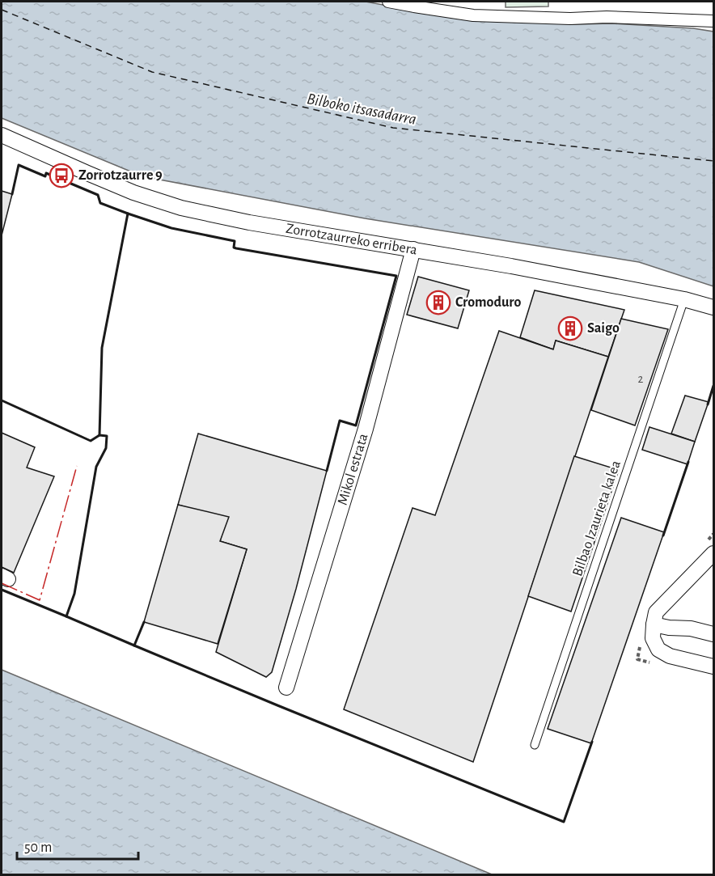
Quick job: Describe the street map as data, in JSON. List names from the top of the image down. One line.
{"streets":{"street":["Zorrotzaurreko erribera","Mikol estrata"],"lane":["Bilbao Izaurieta kalea"]},"crossings":[["Zorrotzaurreko erribera","Mikol estrata"],["Zorrotzaurreko erribera","Bilbao Izaurieta kalea"]],"water":["Bilboko itsasadarra"],"places":{"bus stop":["Zorrotzaurre 9"],"building":["Cromoduro","Saigo"]},"house_numbers":["2"],"scale_bar":"50 m"}
